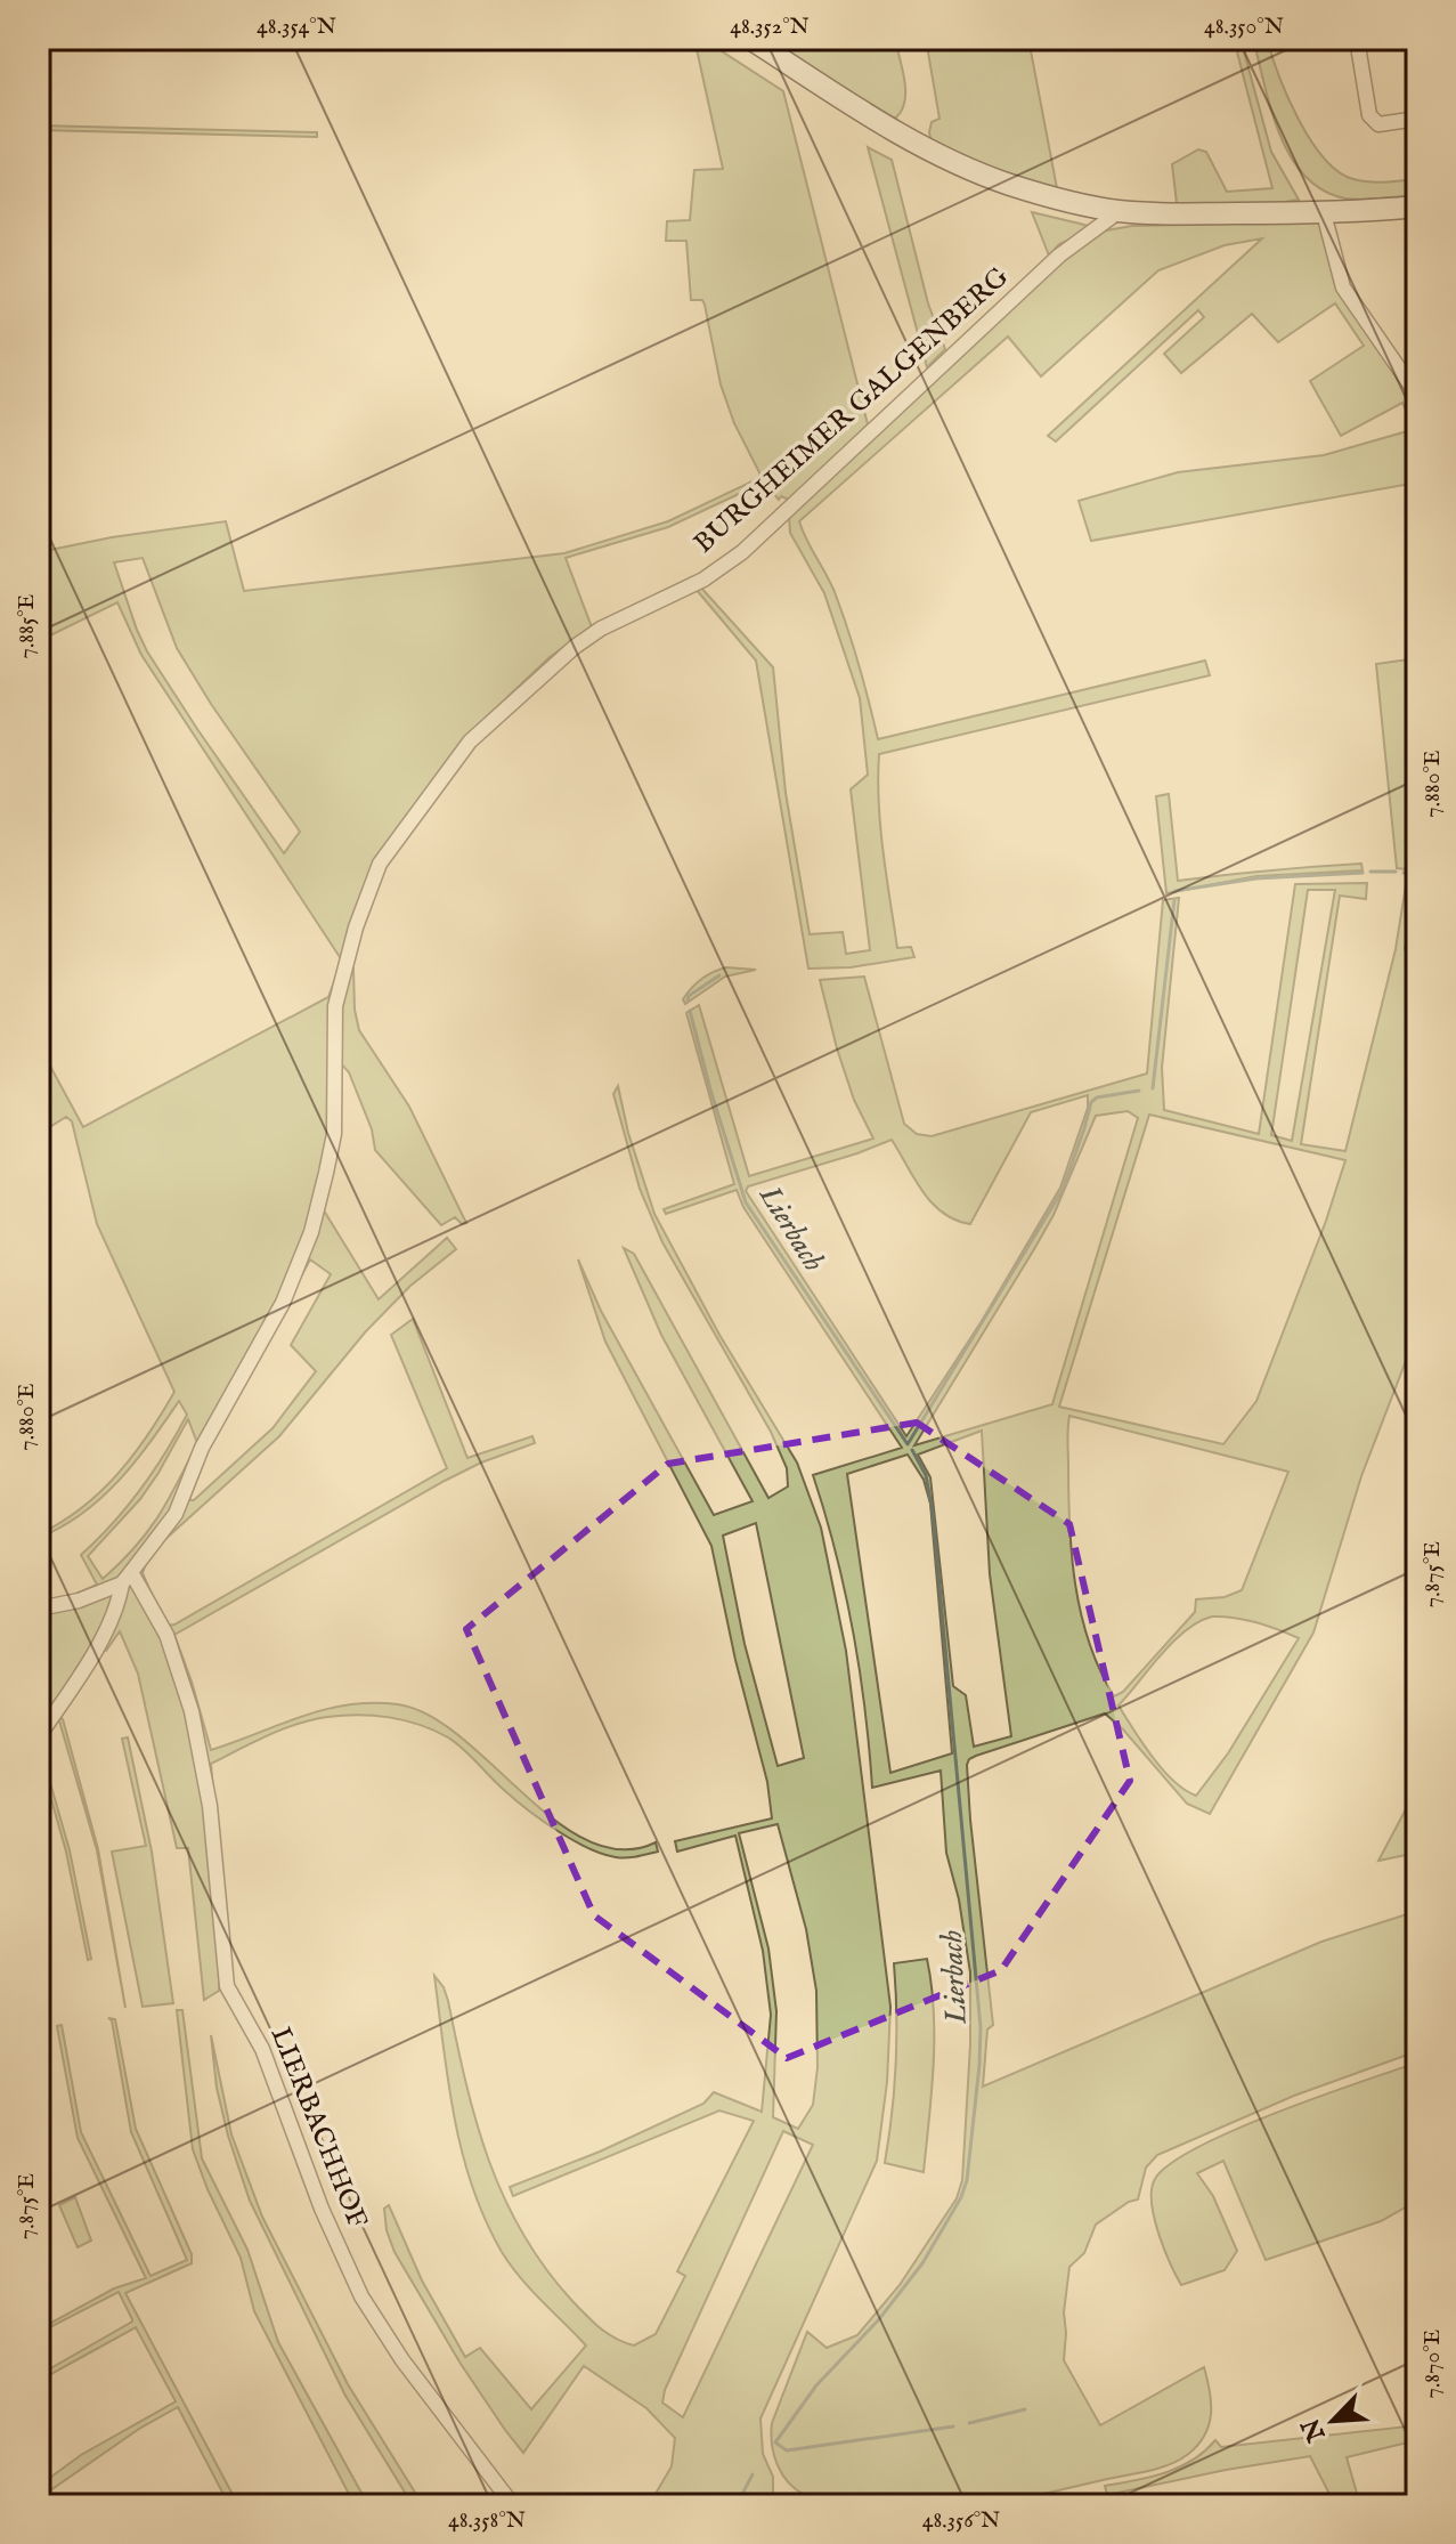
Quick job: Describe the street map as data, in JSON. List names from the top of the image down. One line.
{"streets":{"street":["BURGHEIMER GALGENBERG","LIERBACHHOF"]},"crossings":[["BURGHEIMER GALGENBERG","LIERBACHHOF"]],"water":["Lierbach"],"north":"bottom left","coordinates":["48.354°N","48.352°N","48.350°N","7.885°E","7.880°E","7.875°E","7.870°E","48.358°N","48.356°N"]}
